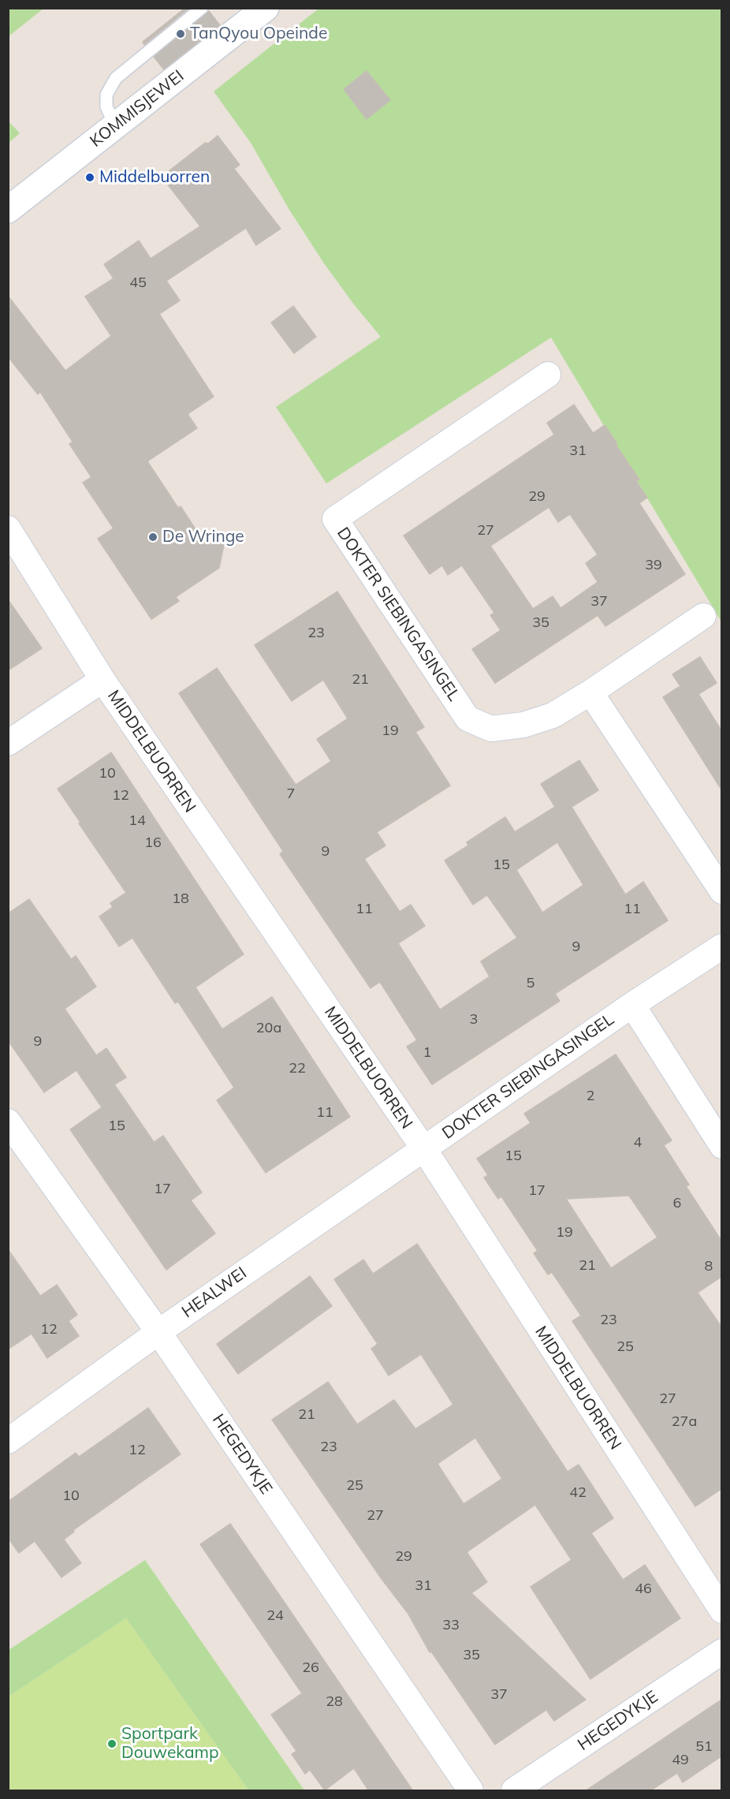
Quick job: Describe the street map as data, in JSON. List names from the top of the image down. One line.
{"streets":{"street":["KOMMISJEWEI","DOKTER SIEBINGASINGEL","MIDDELBUORREN","HEALWEI","HEGEDYKJE"]},"crossings":[["DOKTER SIEBINGASINGEL","MIDDELBUORREN"],["DOKTER SIEBINGASINGEL","HEALWEI"],["MIDDELBUORREN","HEALWEI"],["HEALWEI","HEGEDYKJE"]],"places":["TanQyou Opeinde","Middelbuorren","De Wringe","Sportpark Douwekamp"],"house_numbers":["45","31","29","27","39","37","35","23","21","19","10","7","12","14","16","9","15","18","11","11","9","5","3","20a","9","1","22","2","11","15","4","15","17","17","6","19","21","8","23","12","25","27","21","27a","23","12","25","42","10","27","29","31","46","24","33","35","26","37","28","51","49"]}
